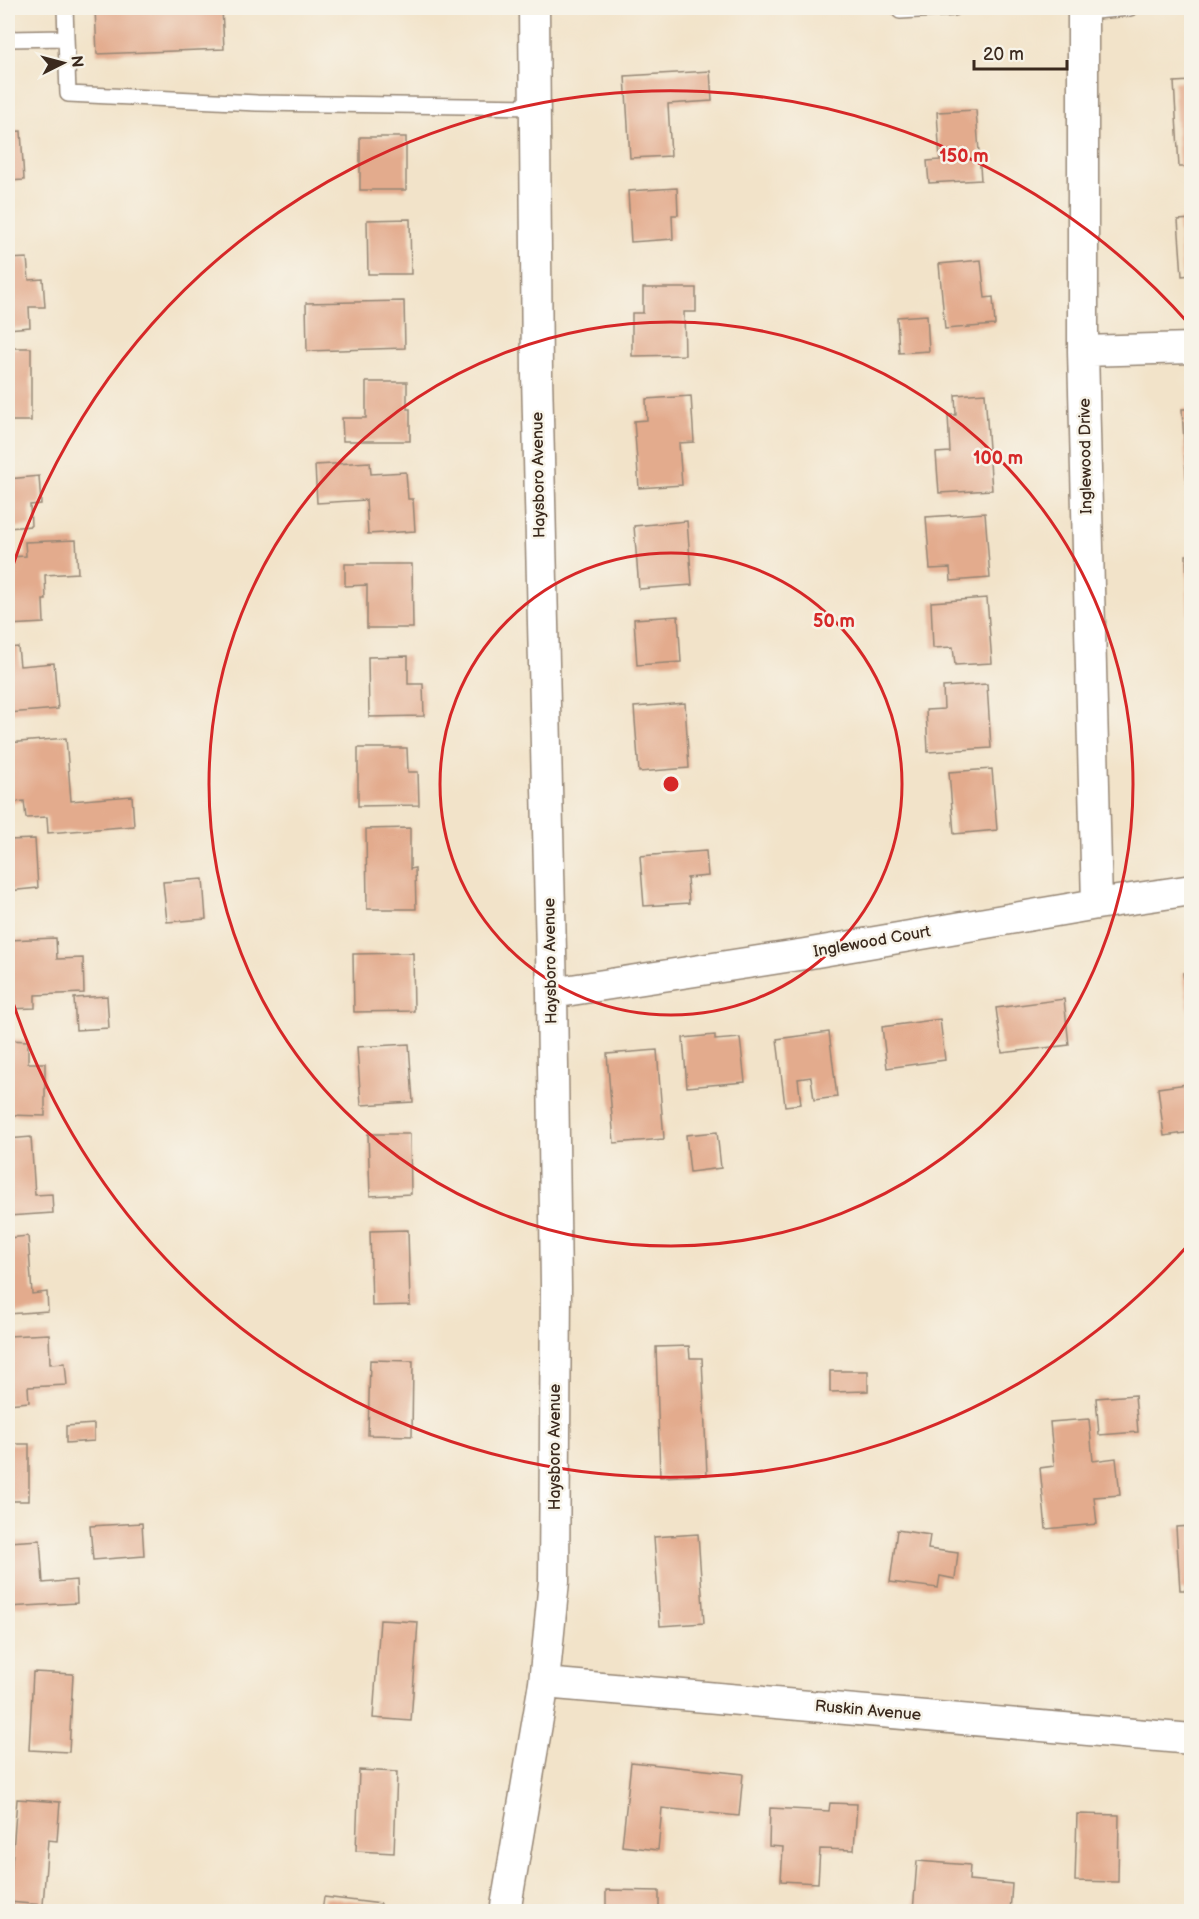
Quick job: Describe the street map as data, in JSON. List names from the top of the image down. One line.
{"streets":{"street":["Inglewood Drive","Haysboro Avenue","Inglewood Court","Ruskin Avenue"]},"crossings":[["Inglewood Drive","Inglewood Court"],["Haysboro Avenue","Inglewood Court"],["Haysboro Avenue","Ruskin Avenue"]],"scale_bar":"20 m","north":"right","rings":["150 m","100 m","50 m"]}
